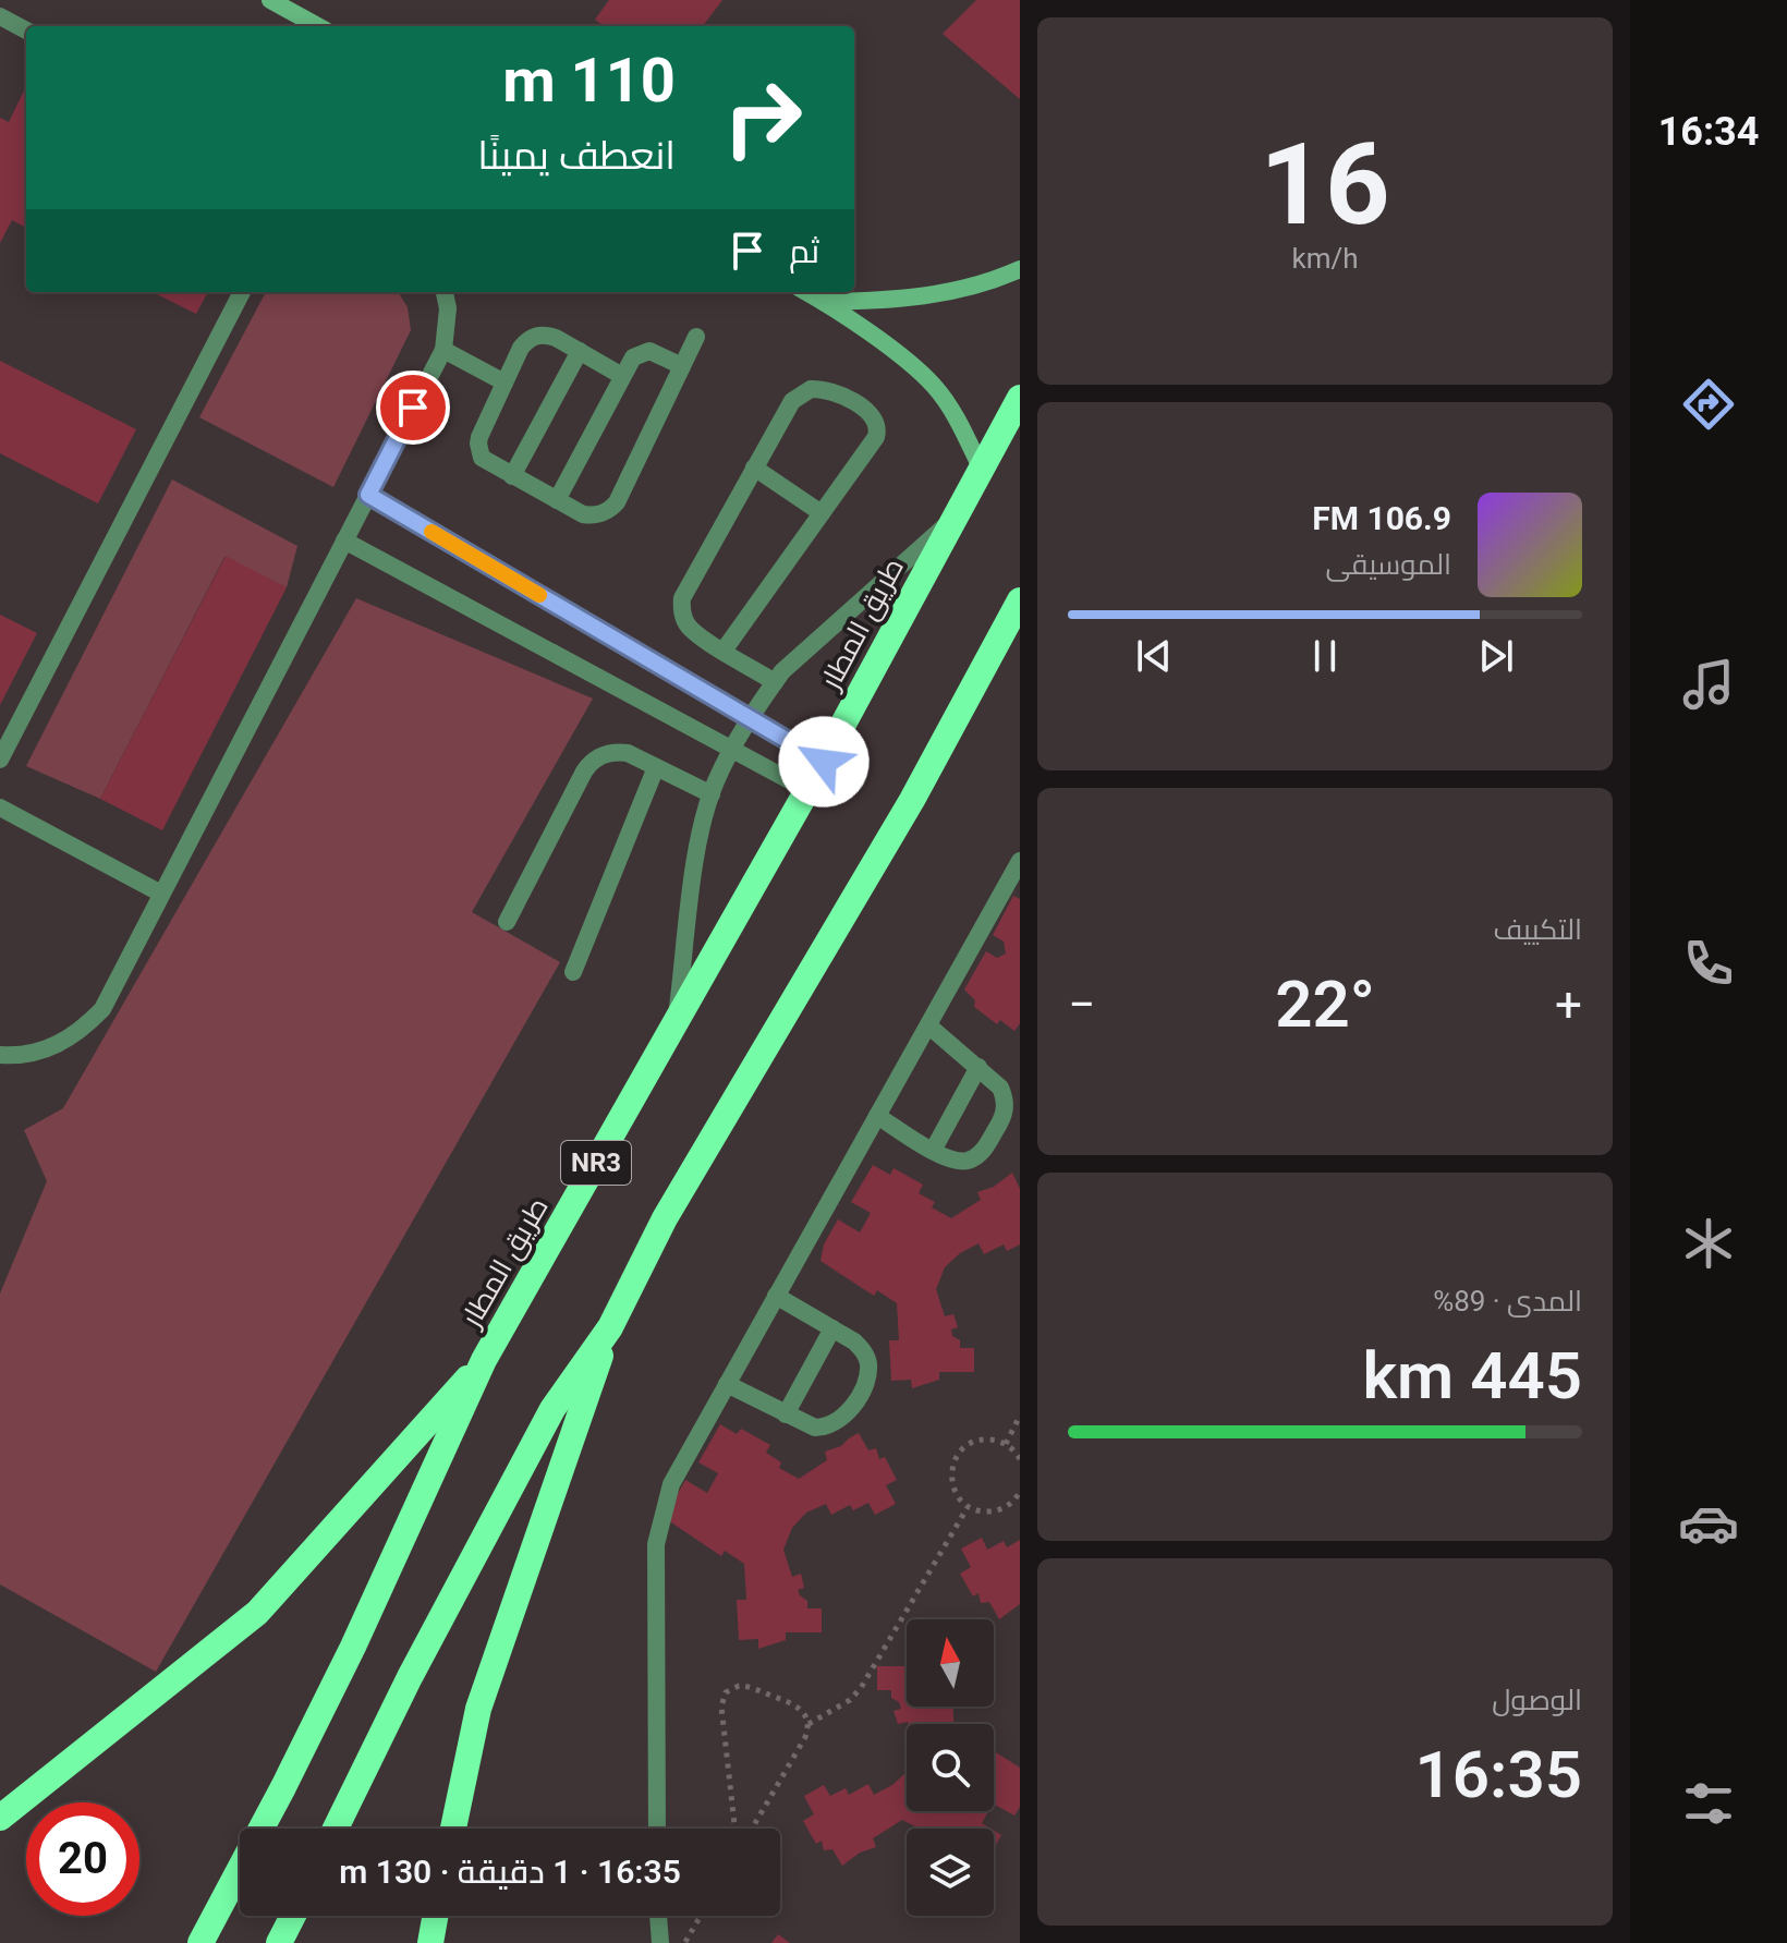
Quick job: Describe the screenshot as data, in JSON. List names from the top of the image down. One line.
{"streets":{"highway":["طريق المطار","NR3"]},"north":"top","page":{"tabs":"16:34","tile":[["16","km/h"],"التكييف",["المدى · 89%","445 km"],["الوصول","16:35"]],"turn":["110 m","انعطف يمينًا"],"then":"ثم","song":["106.9 FM","الموسيقى"],"heat":["−","22°","+"],"limit":"20","trip":"16:35 · 1 دقيقة · 130 m"}}
